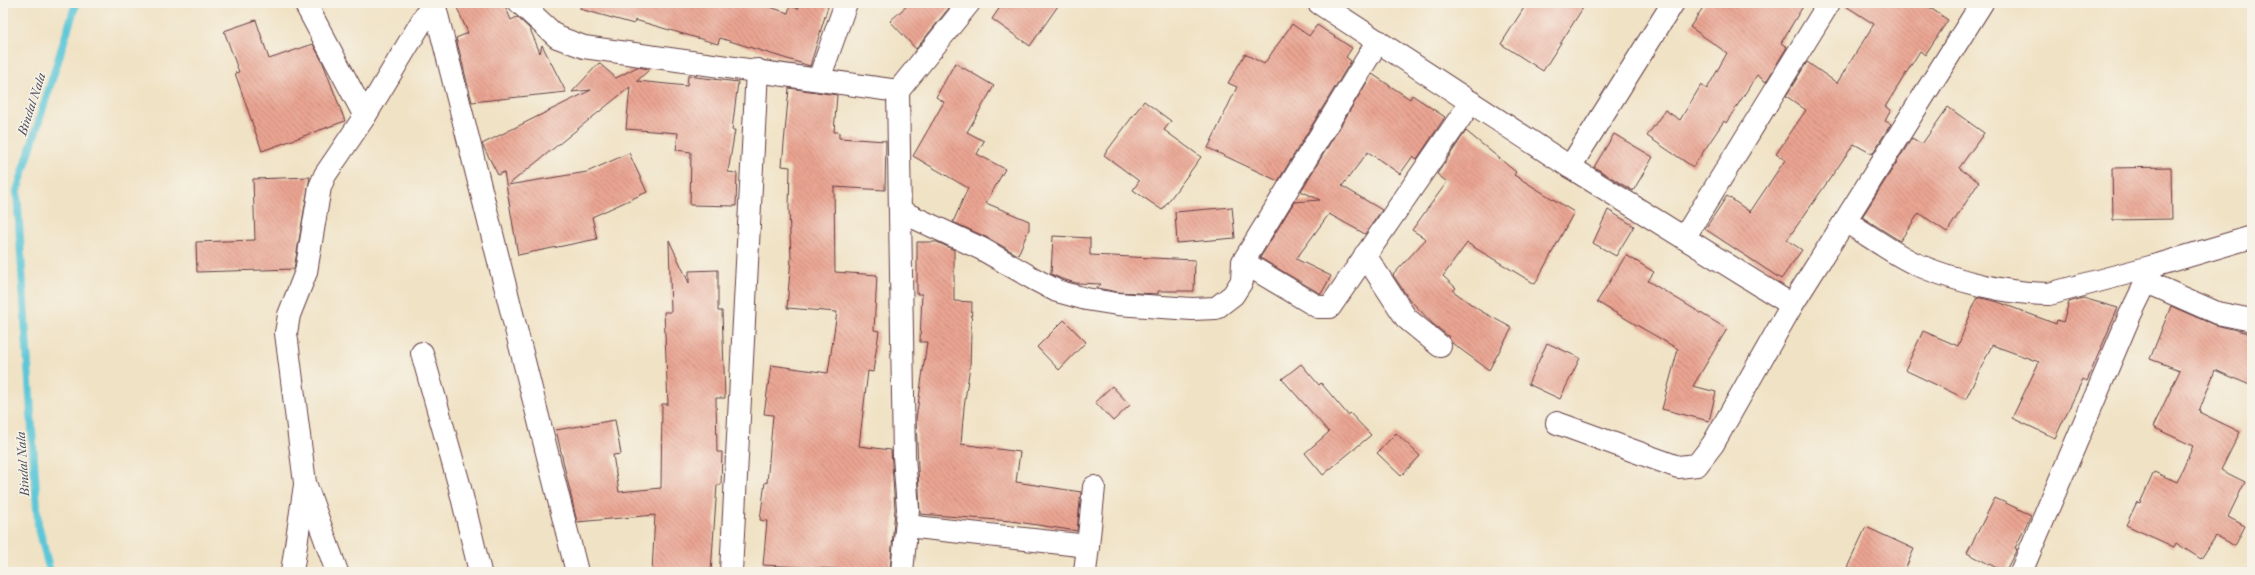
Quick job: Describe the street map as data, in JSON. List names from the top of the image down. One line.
{"water":["Bindal Nala"]}
